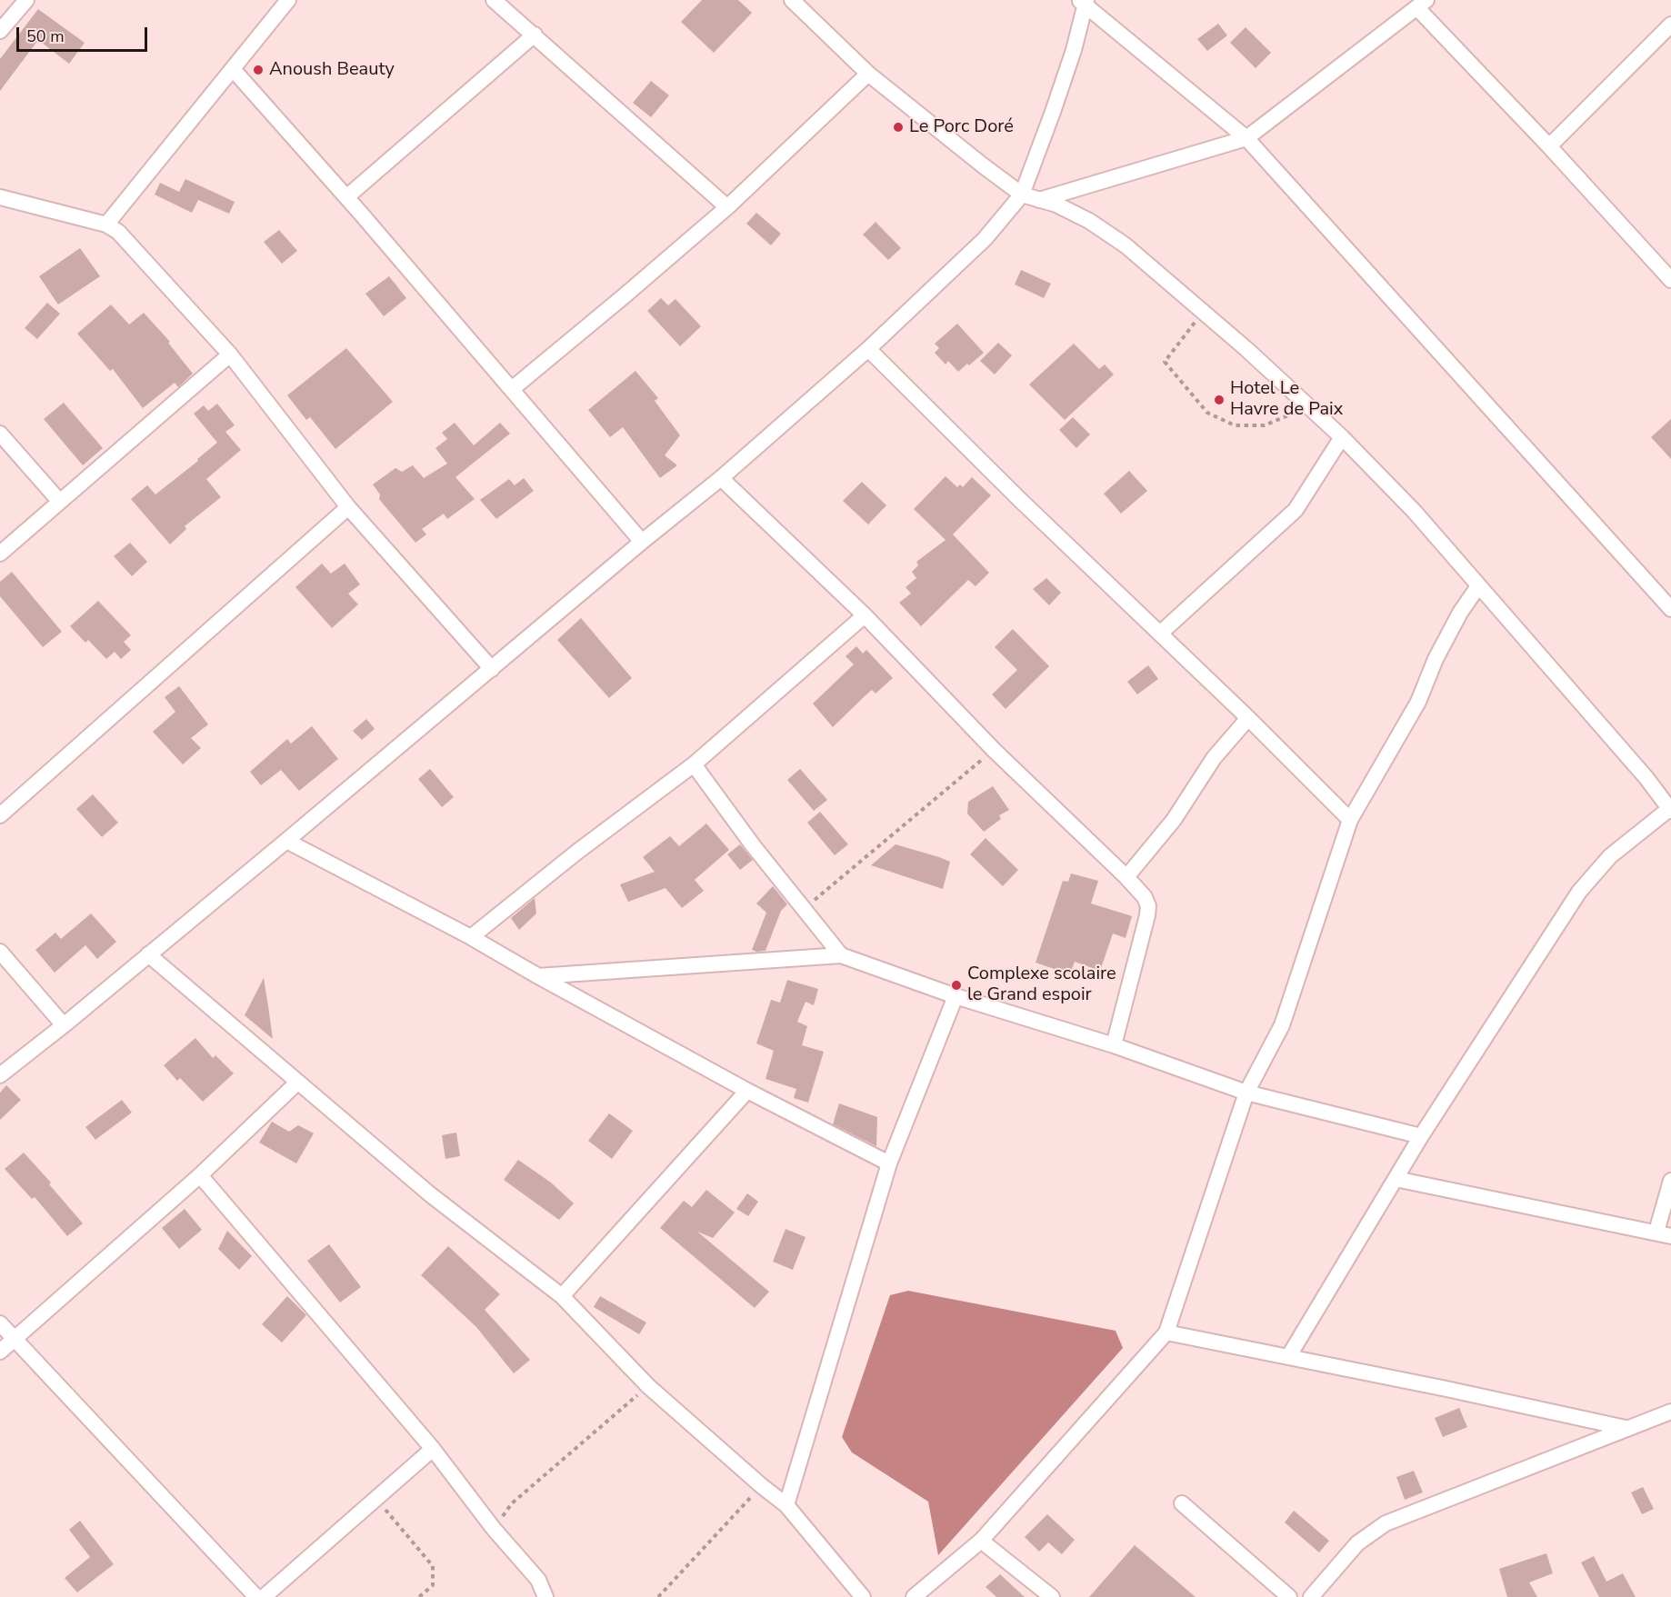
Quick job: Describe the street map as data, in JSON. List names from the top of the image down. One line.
{"places":["Anoush Beauty","Le Porc Doré","Hotel Le Havre de Paix","Complexe scolaire le Grand espoir"],"scale_bar":"50 m"}
